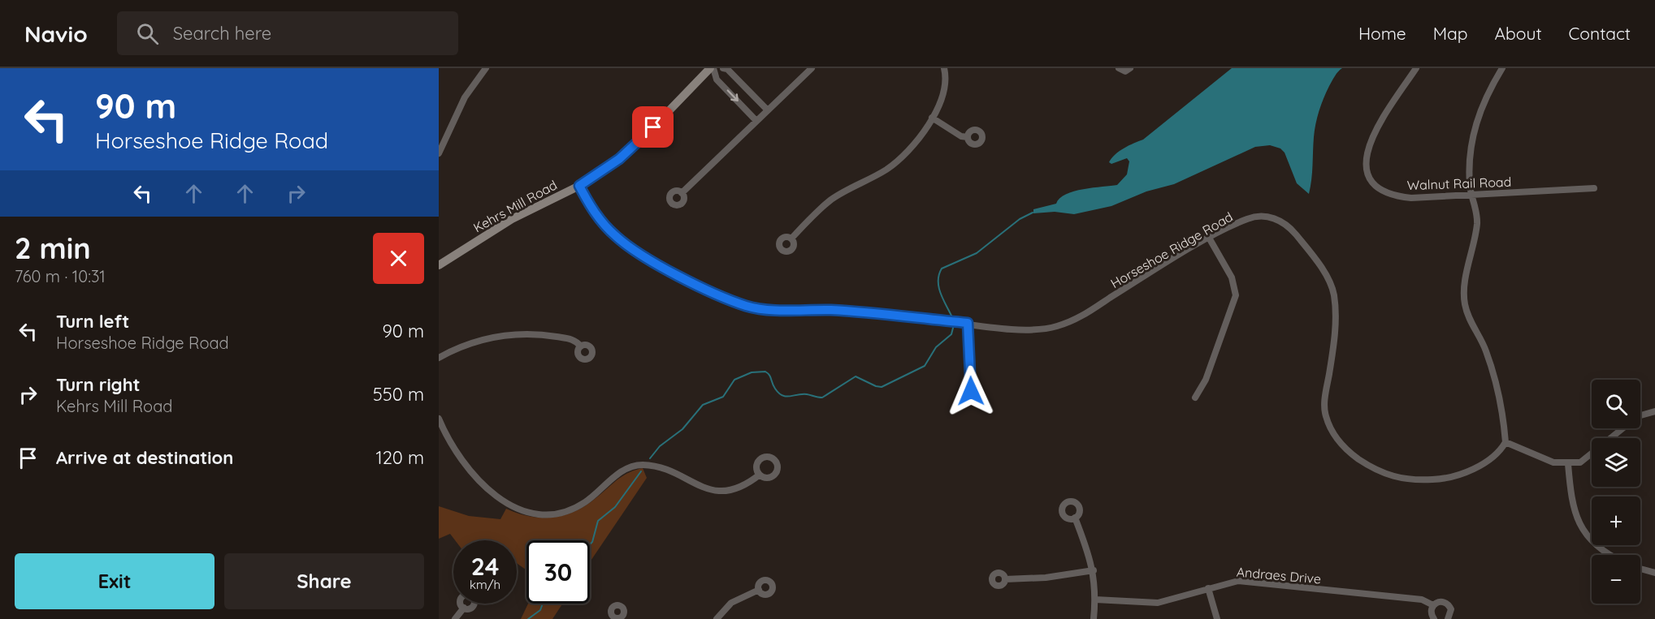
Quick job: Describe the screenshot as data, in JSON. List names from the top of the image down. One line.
{"streets":{"main road":["Kehrs Mill Road"],"street":["Walnut Rail Road","Horseshoe Ridge Road","Andraes Drive"]},"crossings":[["Kehrs Mill Road","Horseshoe Ridge Road"]],"page":{"header":"Navio","search":"Search here","nav":["Home","Map","About","Contact"],"turn":["90 m","Horseshoe Ridge Road"],"heading":["2 min","760 m · 10:31"],"list":[{"name":"Turn left","note":"Horseshoe Ridge Road","value":"90 m"},{"name":"Turn right","note":"Kehrs Mill Road","value":"550 m"},{"name":"Arrive at destination","value":"120 m"}],"map_buttons":["+","−"],"speed":"24 km/h","limit":"30","buttons":["Exit","Share"]}}
